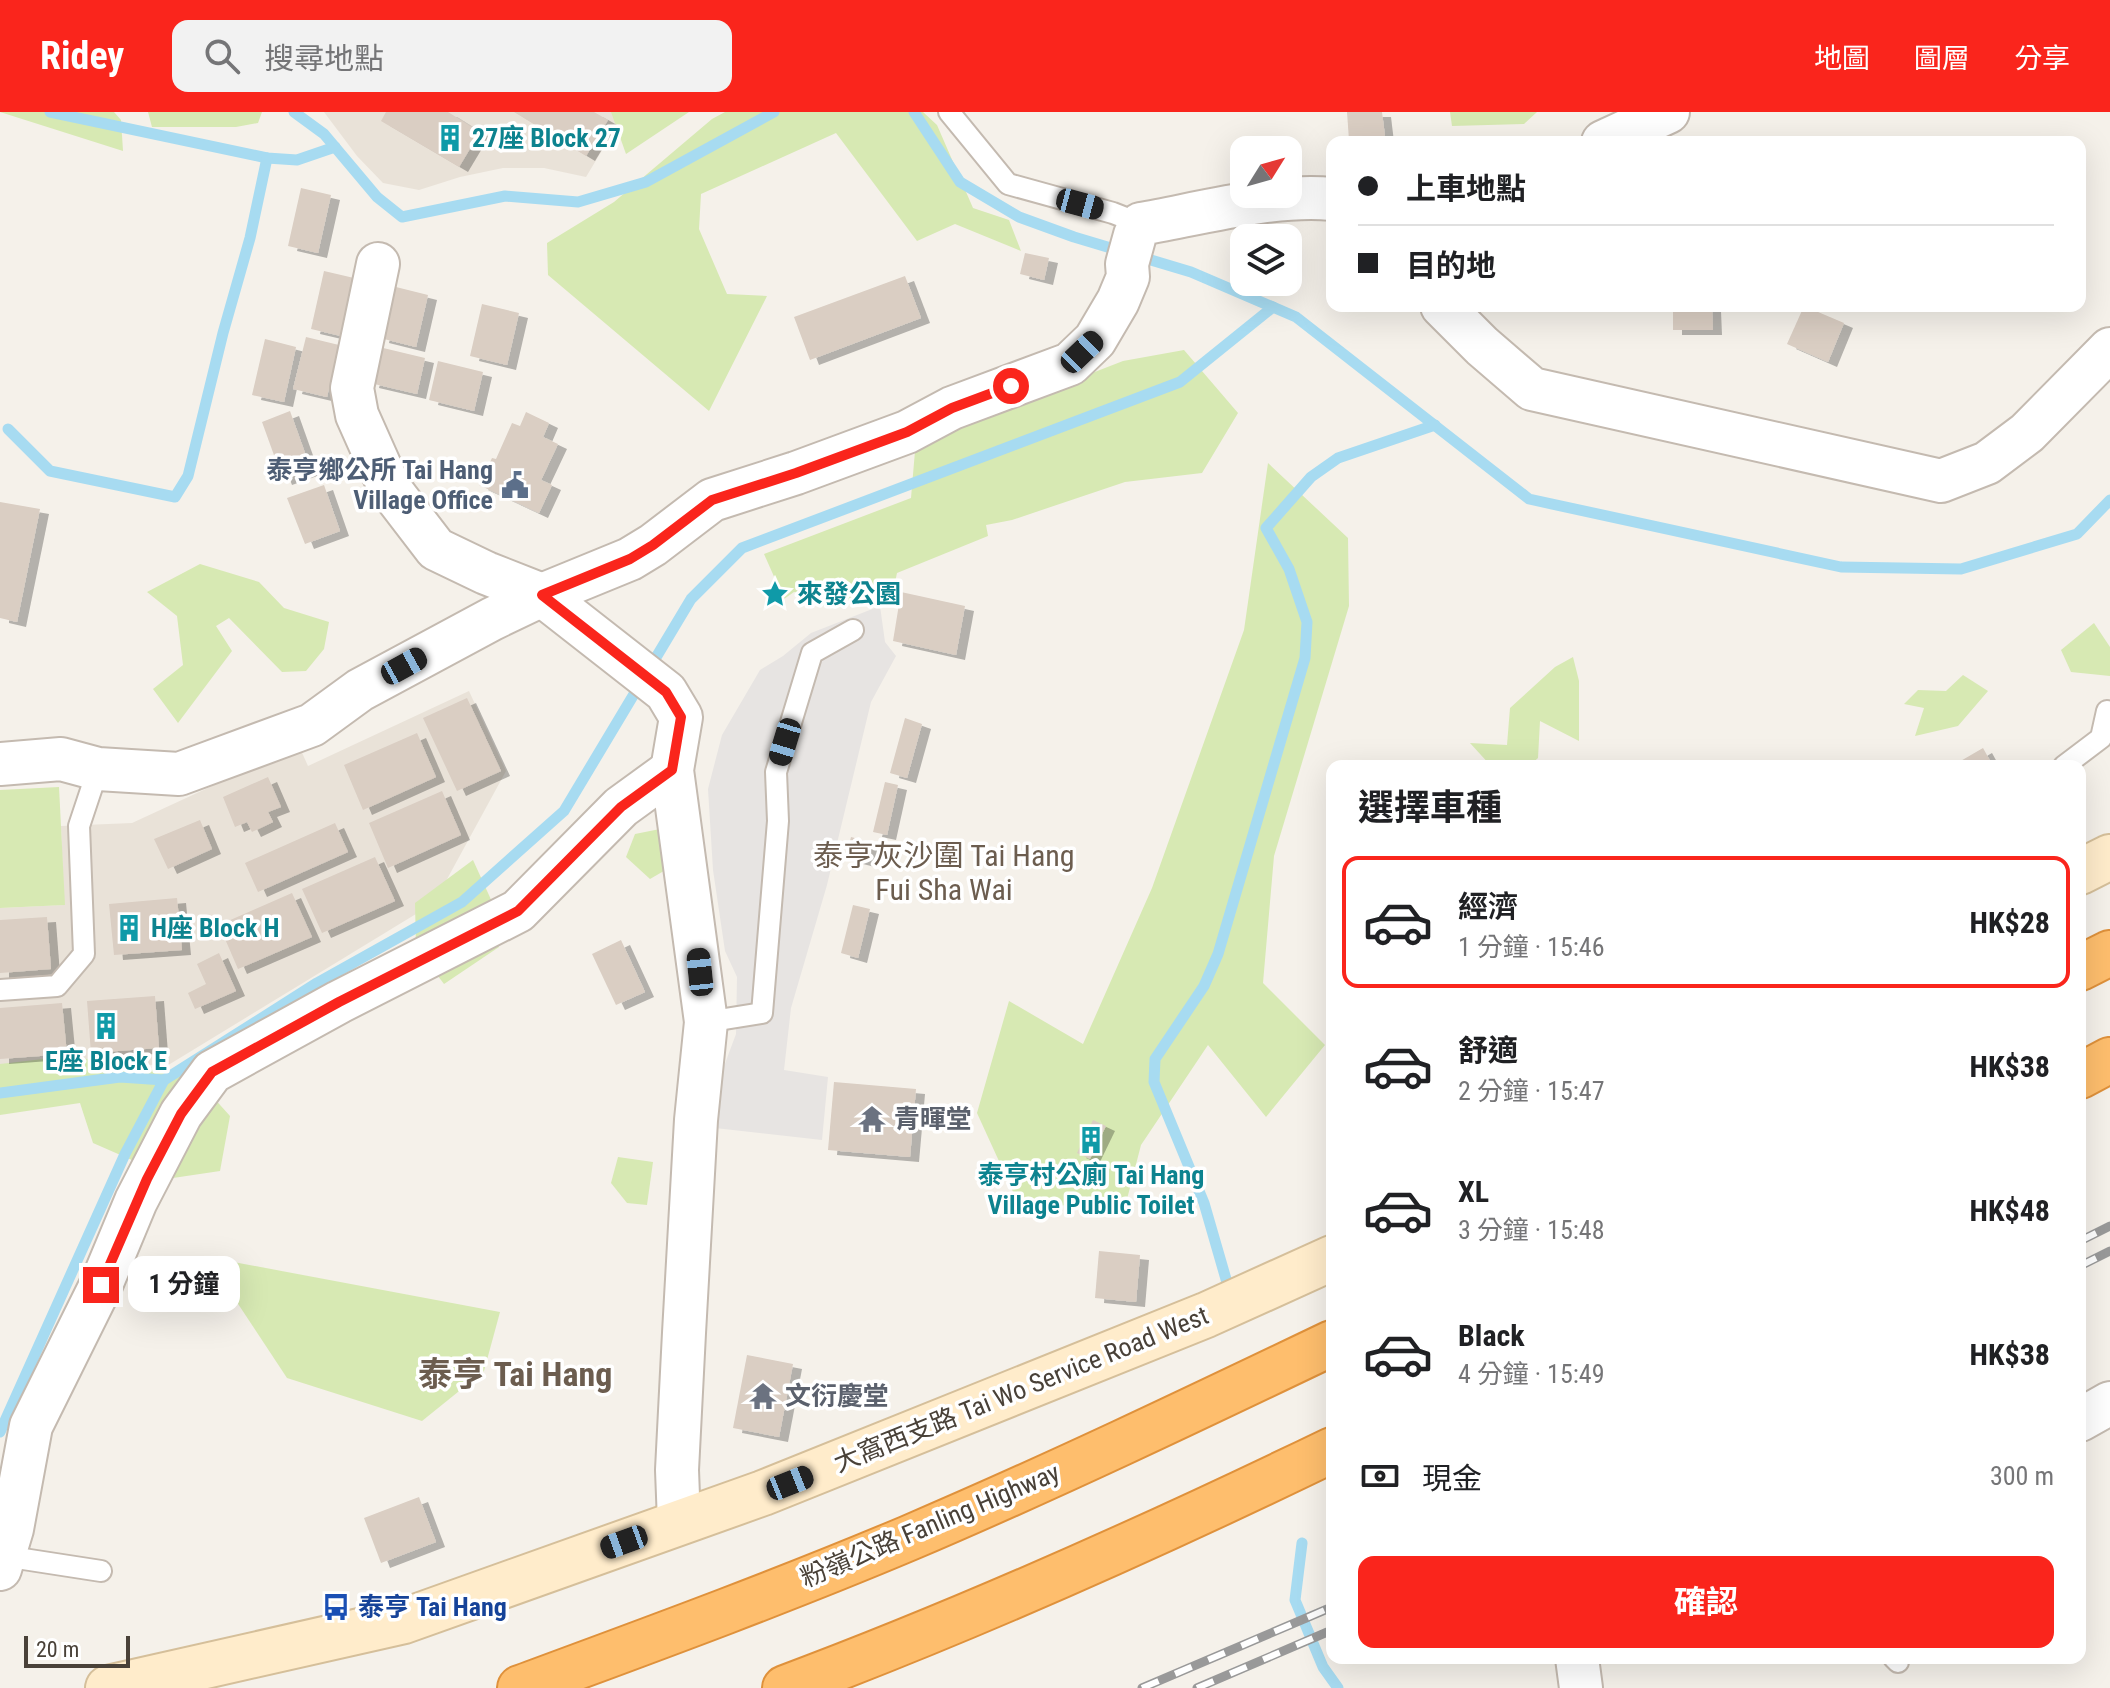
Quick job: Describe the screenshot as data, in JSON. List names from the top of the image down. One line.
{"streets":{"highway":["粉嶺公路 Fanling Highway"],"main road":["大窩西支路 Tai Wo Service Road West"]},"districts":["泰亨灰沙圍 Tai Hang Fui Sha Wai","泰亨 Tai Hang"],"places":{"building":["27座 Block 27","H座 Block H","E座 Block E","泰亨村公廁 Tai Hang Village Public Toilet"],"public building":["泰亨鄉公所 Tai Hang Village Office"],"place":["來發公園"],"temple":["青暉堂","文衍慶堂"],"bus stop":["泰亨 Tai Hang"]},"scale_bar":"20 m","north":"top right","page":{"header":"Ridey","search":"搜尋地點","nav":["地圖","圖層","分享"],"banner":["上車地點","目的地"],"heading":"選擇車種","list":[{"name":"經濟","note":"1 分鐘 · 15:46","value":"HK$28"},{"name":"舒適","note":"2 分鐘 · 15:47","value":"HK$38"},{"name":"XL","note":"3 分鐘 · 15:48","value":"HK$48"},{"name":"Black","note":"4 分鐘 · 15:49","value":"HK$38"}],"bubble":"1 分鐘","pay":["現金","300 m"],"buttons":"確認","scale":"20 m"}}
